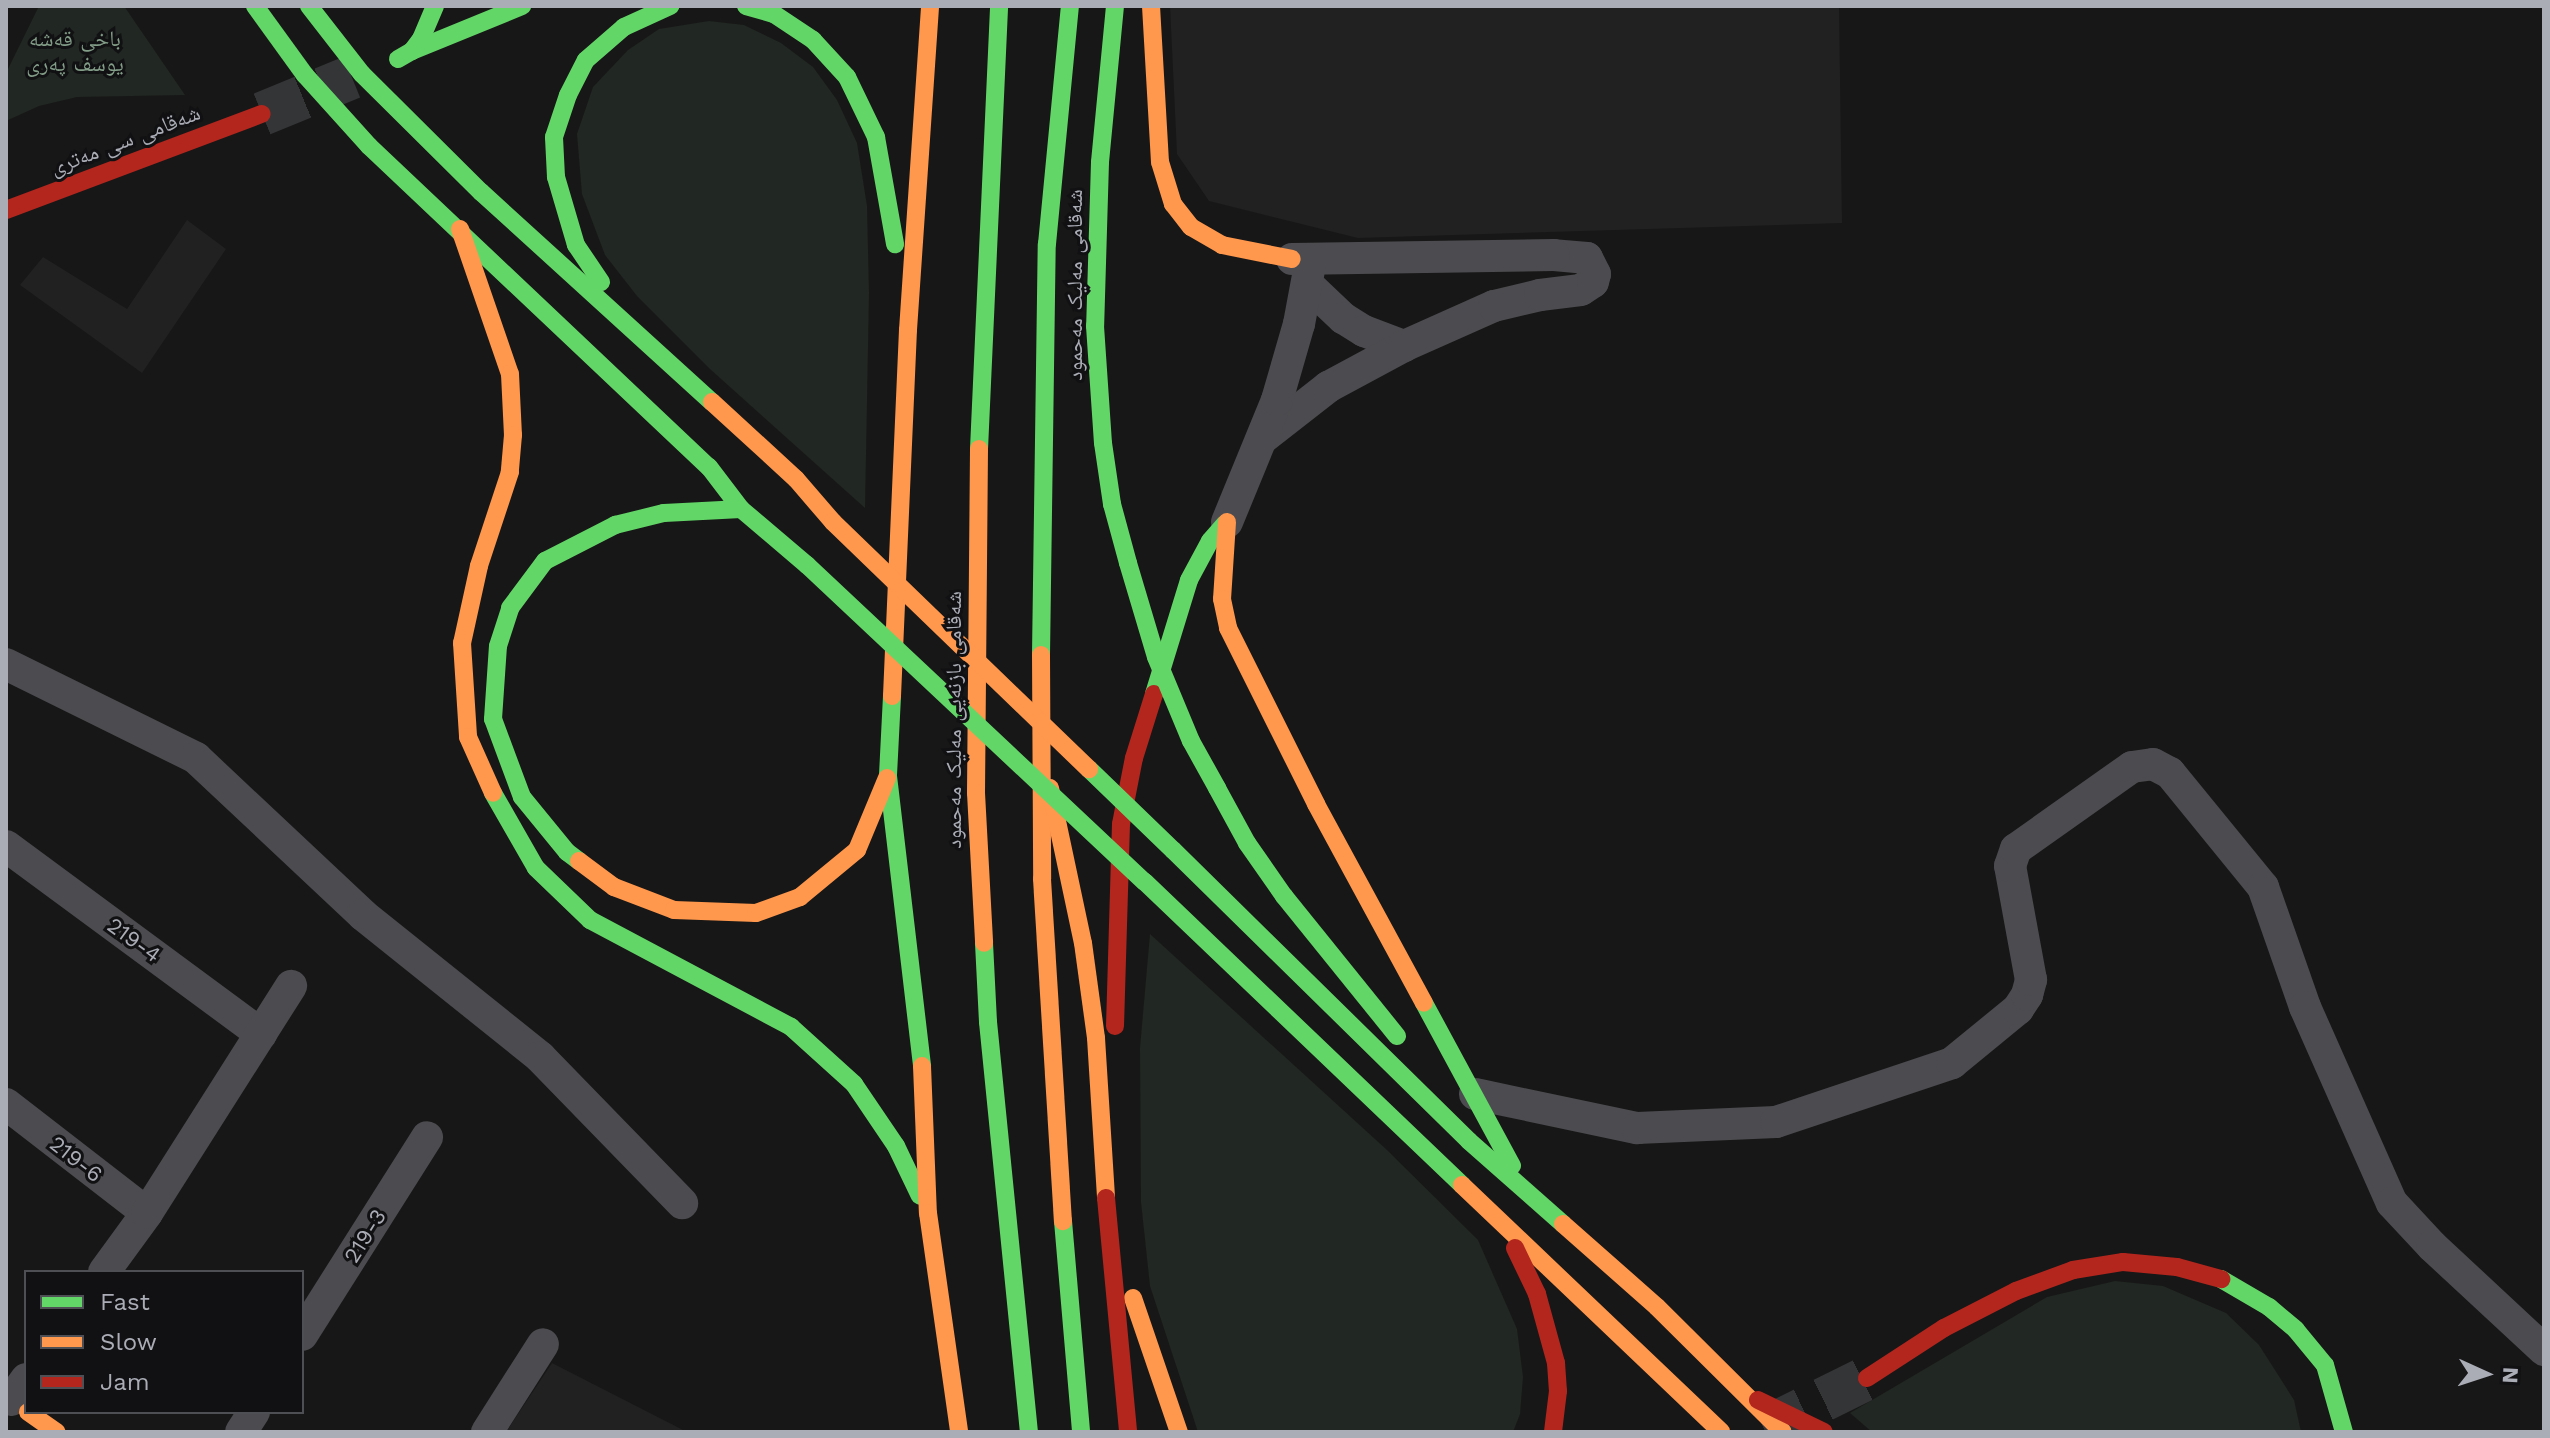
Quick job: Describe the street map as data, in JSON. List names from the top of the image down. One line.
{"streets":{"main road":["شەقامی سی مەتری","شەقامی مەلیک مەحمود","شەقامی بازنەیی مەلیک مەحمود"],"street":["219-4","219-6","219-3"]},"parks":["باخی قەشە یوسف پەری"],"legend":["Fast","Slow","Jam"],"north":"right"}
